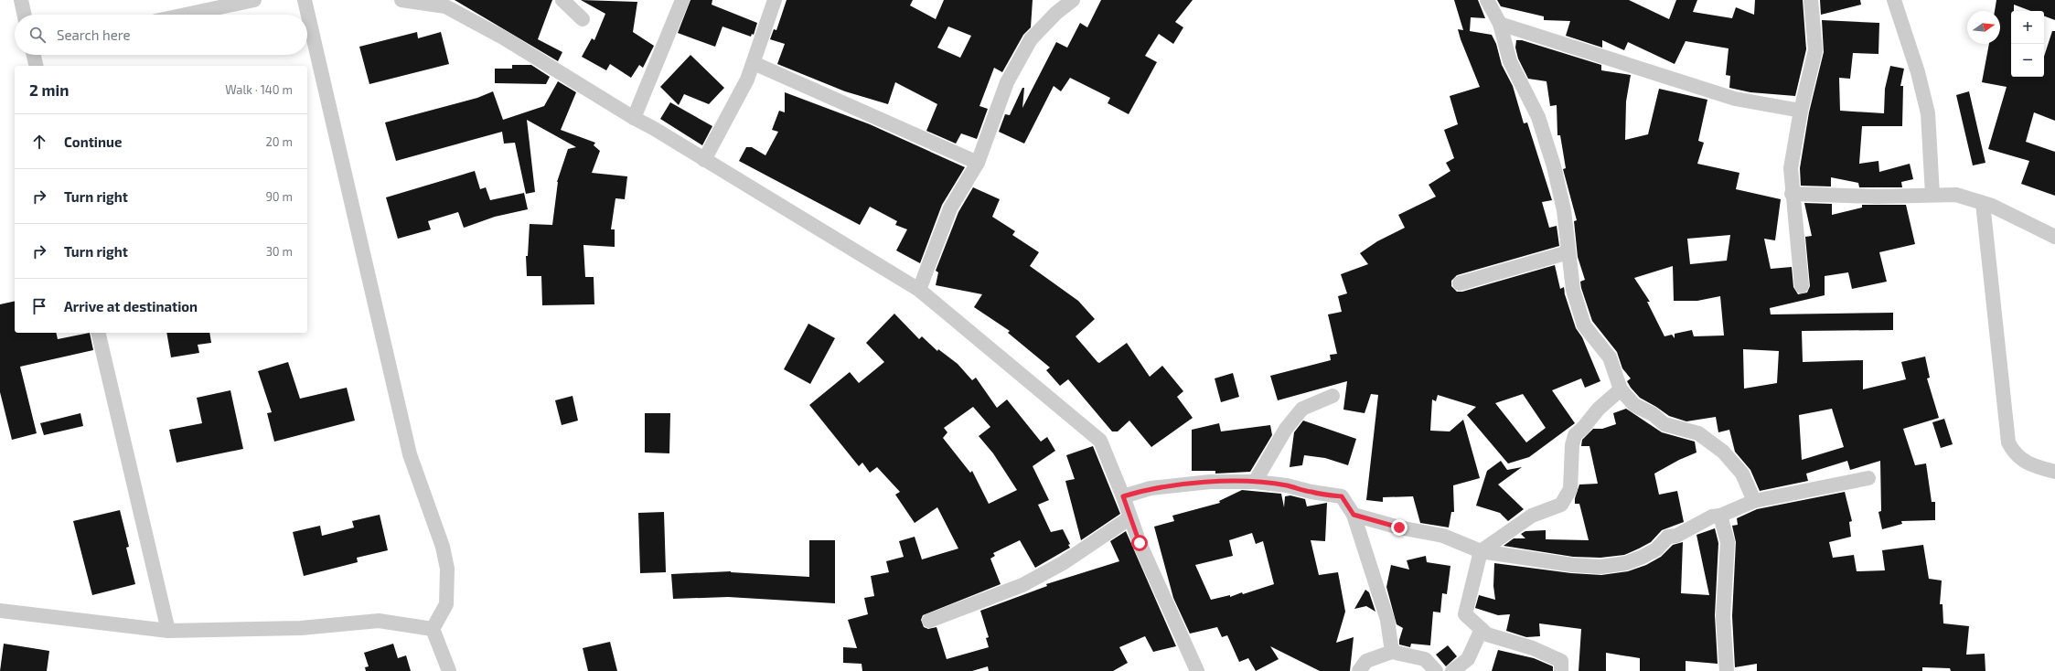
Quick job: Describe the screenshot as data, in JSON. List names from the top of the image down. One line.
{"north":"right","page":{"map_buttons":["+","−"],"search":"Search here","heading":["2 min","Walk · 140 m"],"list":[["Continue","20 m"],["Turn right","90 m"],["Turn right","30 m"],"Arrive at destination"]}}
